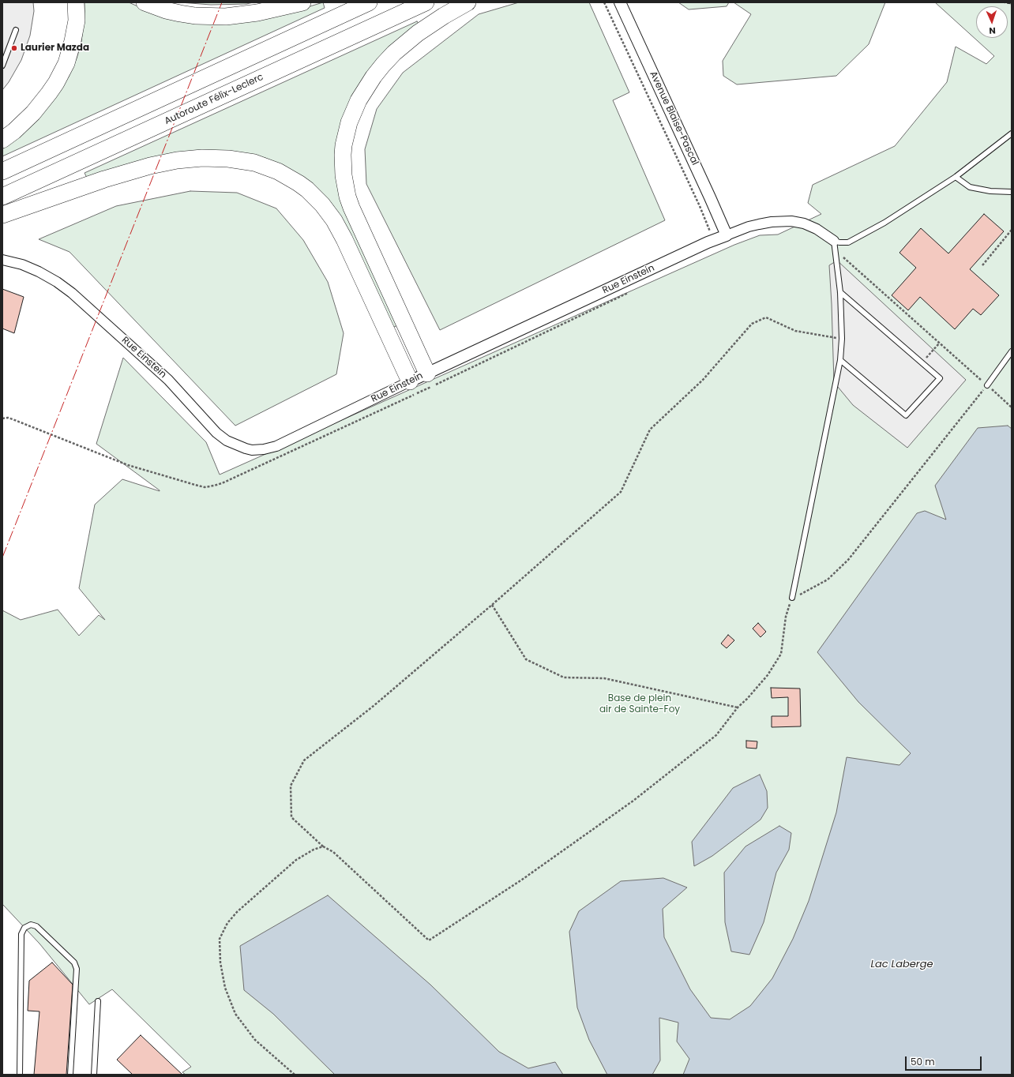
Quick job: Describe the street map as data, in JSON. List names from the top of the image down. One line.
{"streets":{"highway":["Autoroute Félix-Leclerc"],"street":["Avenue Blaise-Pascal","Rue Einstein"]},"crossings":[["Avenue Blaise-Pascal","Rue Einstein"]],"water":["Lac Laberge"],"parks":["Base de plein air de Sainte-Foy"],"places":["Laurier Mazda"],"scale_bar":"50 m","north":"bottom"}
